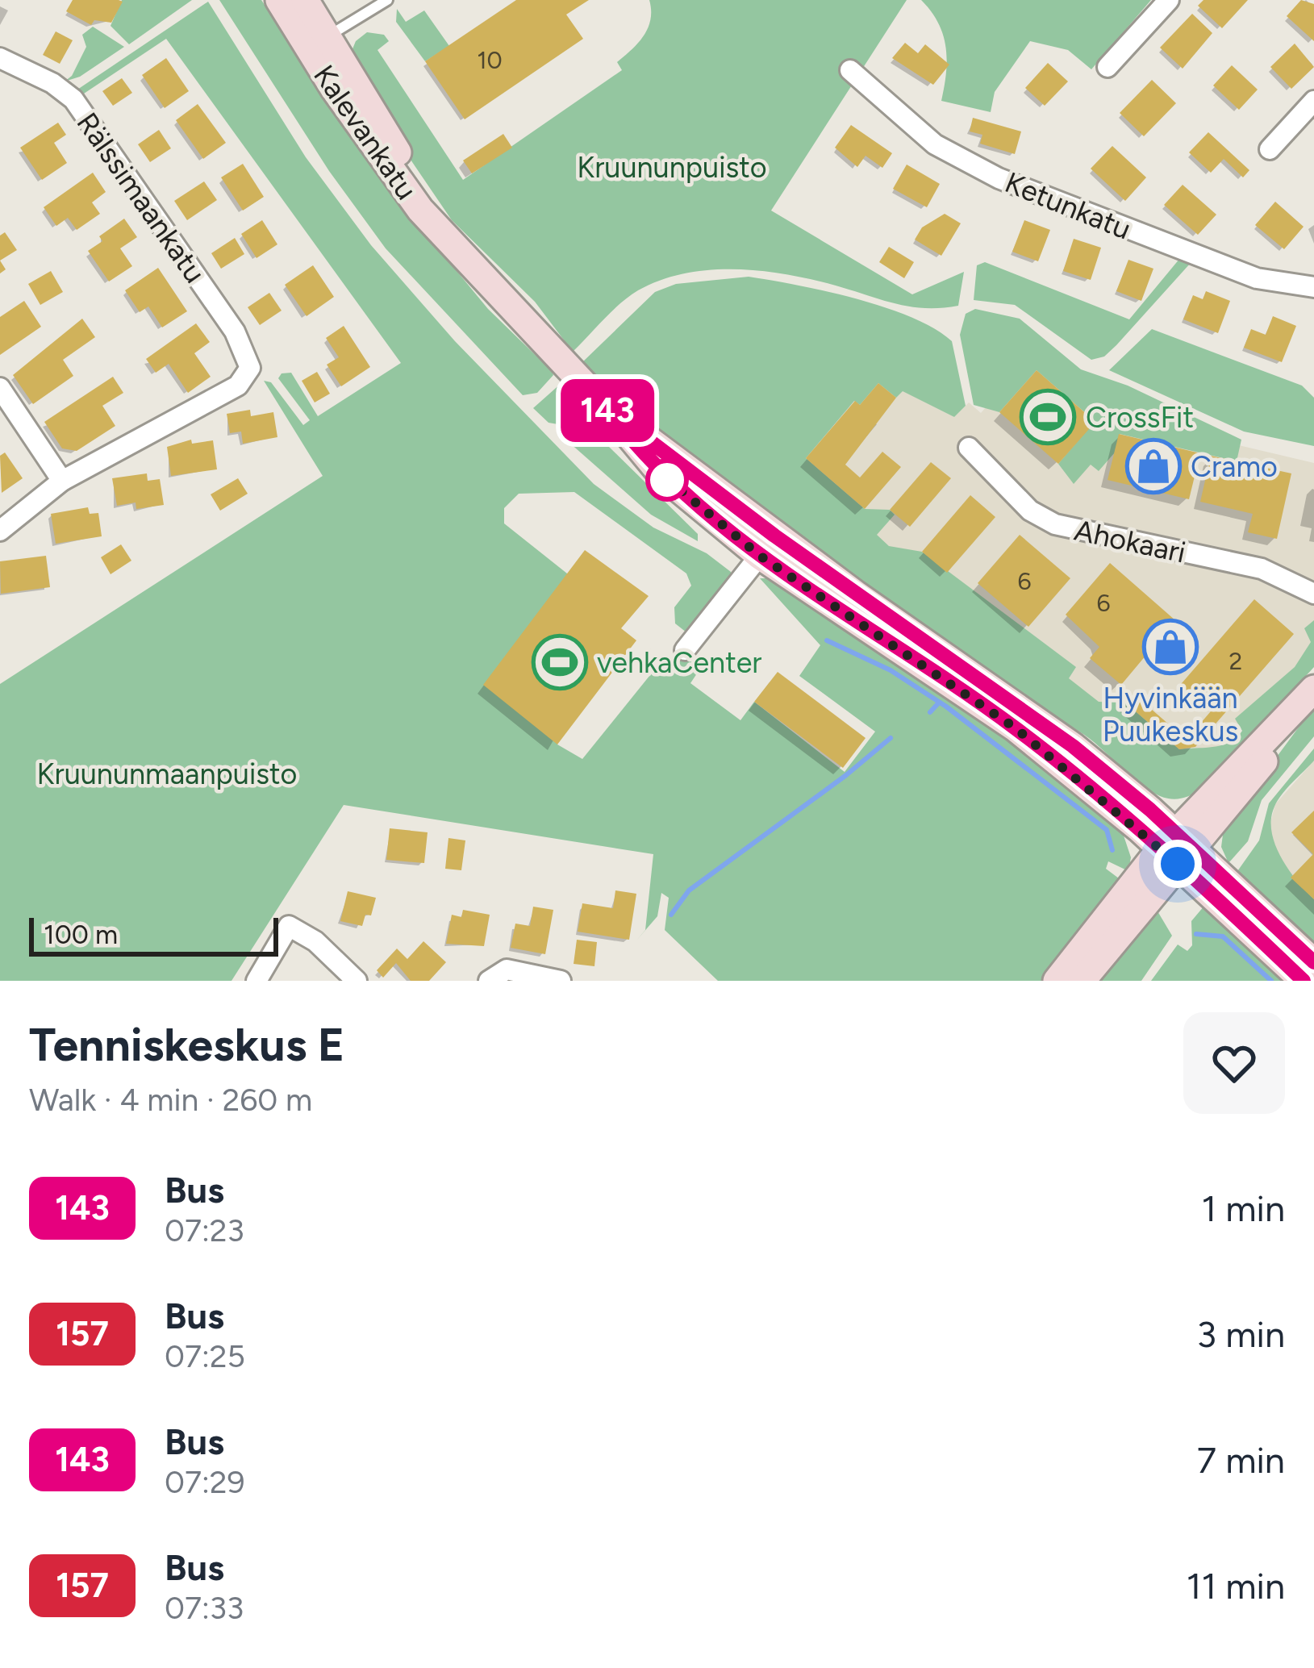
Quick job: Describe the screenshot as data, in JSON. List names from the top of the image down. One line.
{"streets":{"main road":["Kalevankatu"],"street":["Rälssimaankatu","Ketunkatu","Ahokaari"]},"parks":["Kruununpuisto","Kruununmaanpuisto"],"places":{"sports":["CrossFit","vehkaCenter"],"shop":["Cramo","Hyvinkään Puukeskus"]},"lines":["bus line 143"],"house_numbers":["10","6","6","2"],"scale_bar":"100 m","page":{"on_map":"143","scale":"100 m","heading":["Tenniskeskus E","Walk · 4 min · 260 m"],"list":[{"mark":"143","name":"Bus","note":"07:23","value":"1 min"},{"mark":"157","name":"Bus","note":"07:25","value":"3 min"},{"mark":"143","name":"Bus","note":"07:29","value":"7 min"},{"mark":"157","name":"Bus","note":"07:33","value":"11 min"}]}}
